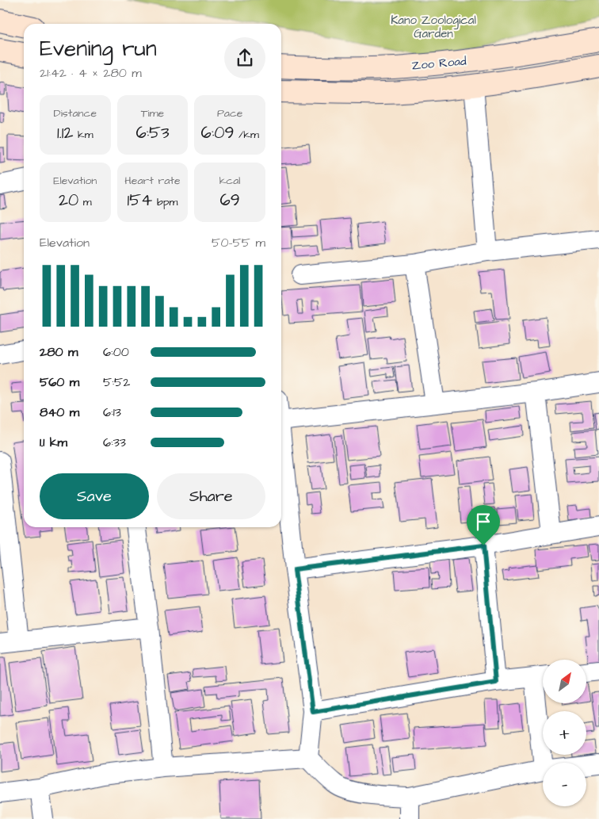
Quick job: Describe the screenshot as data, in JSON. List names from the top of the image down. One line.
{"streets":{"main road":["Zoo Road"]},"parks":["Kano Zoological Garden"],"north":"top right","page":{"heading":["Evening run","21:42 · 4 × 280 m"],"stats":[["Distance","1.12 km"],["Time","6:53"],["Pace","6:09 /km"],["Elevation","20 m"],["Heart rate","154 bpm"],["kcal","69"]],"chart":["Elevation","50–55 m"],"list":[{"name":"280 m","note":"6:00"},{"name":"560 m","note":"5:52"},{"name":"840 m","note":"6:13"},{"name":"1.1 km","note":"6:33"}],"buttons":["Save","Share"],"map_buttons":["+","−"]}}
